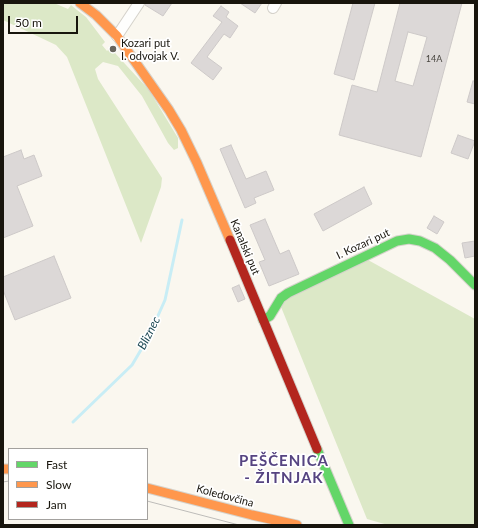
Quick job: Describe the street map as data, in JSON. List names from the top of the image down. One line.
{"streets":{"street":["I. Kozari put","Kanalski put","Koledovčina"]},"crossings":[["I. Kozari put","Kanalski put"]],"districts":["PEŠČENICA - ŽITNJAK"],"water":["Bliznec"],"places":["Kozari put I. odvojak V."],"house_numbers":["14A"],"legend":["Fast","Slow","Jam"],"scale_bar":"50 m"}
